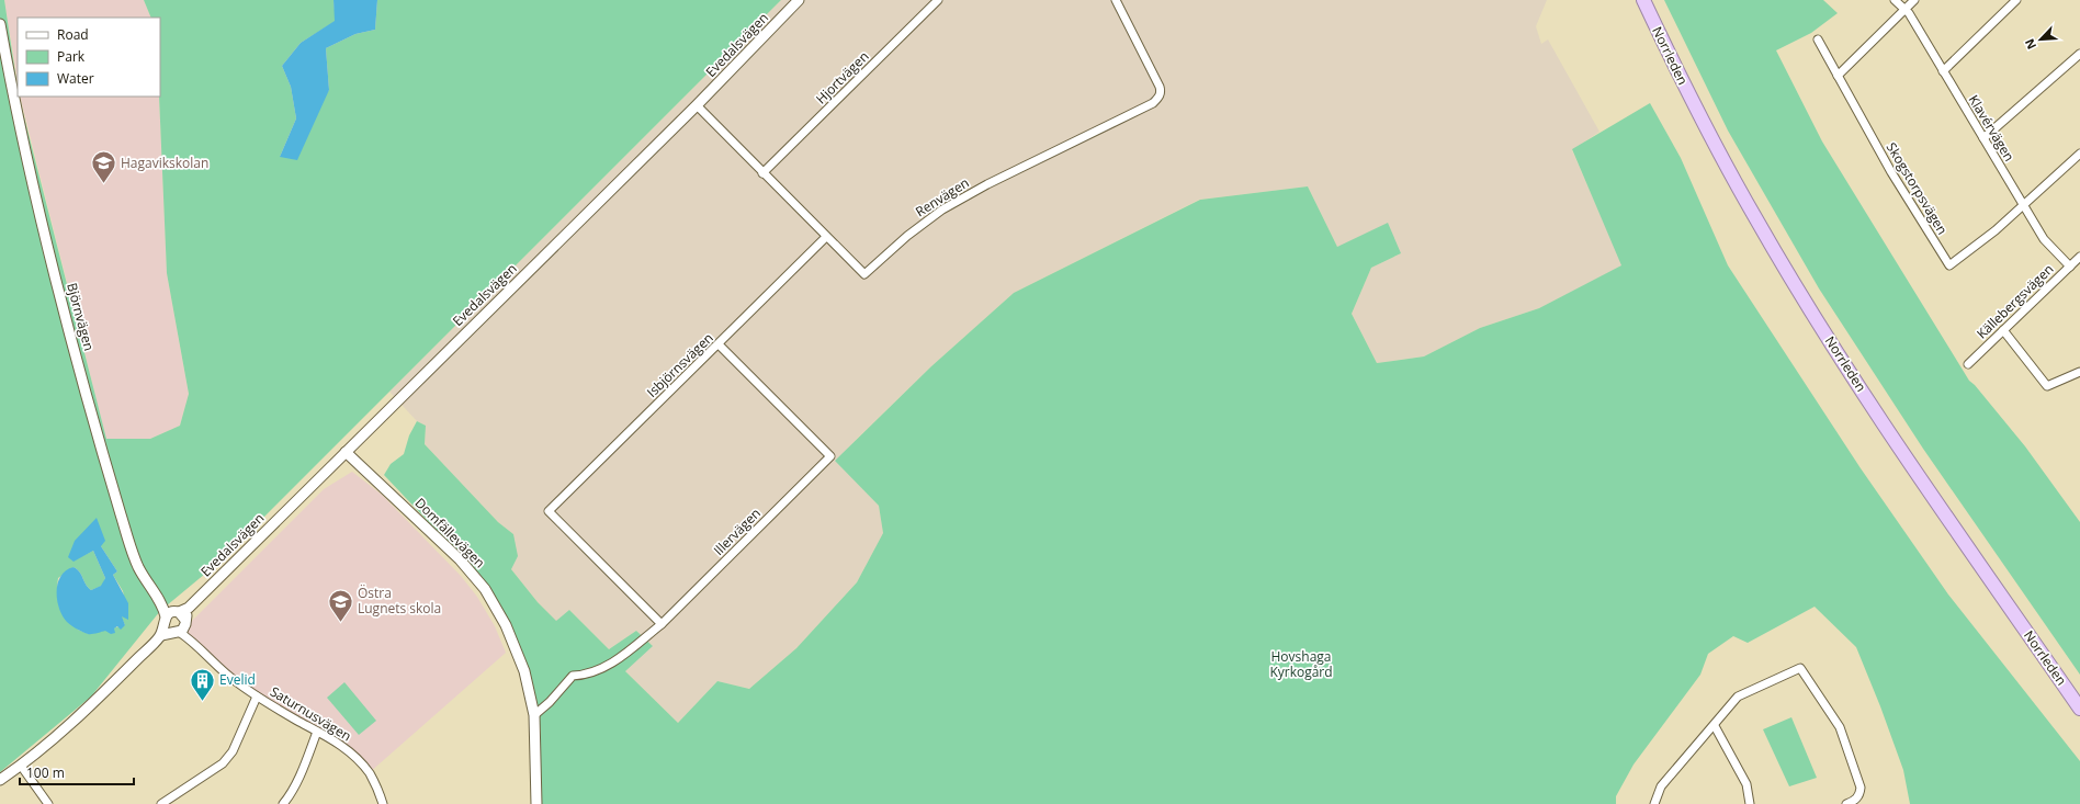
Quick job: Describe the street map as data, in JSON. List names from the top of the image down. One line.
{"streets":{"highway":["Norrleden"],"street":["Evedalsvägen","Hjortvägen","Klavérvägen","Skogstorpsvägen","Renvägen","Källebergsvägen","Björnvägen","Isbjörnsvägen","Illervägen","Domfällevägen","Saturnusvägen"]},"crossings":[["Evedalsvägen","Renvägen"],["Evedalsvägen","Björnvägen"],["Evedalsvägen","Domfällevägen"],["Evedalsvägen","Saturnusvägen"],["Hjortvägen","Renvägen"],["Klavérvägen","Skogstorpsvägen"],["Klavérvägen","Källebergsvägen"],["Renvägen","Isbjörnsvägen"],["Björnvägen","Saturnusvägen"],["Isbjörnsvägen","Illervägen"]],"parks":["Hovshaga Kyrkogård"],"places":{"school or university":["Hagavikskolan","Östra Lugnets skola"],"building":["Evelid"]},"legend":["Road","Park","Water"],"scale_bar":"100 m","north":"bottom left"}
